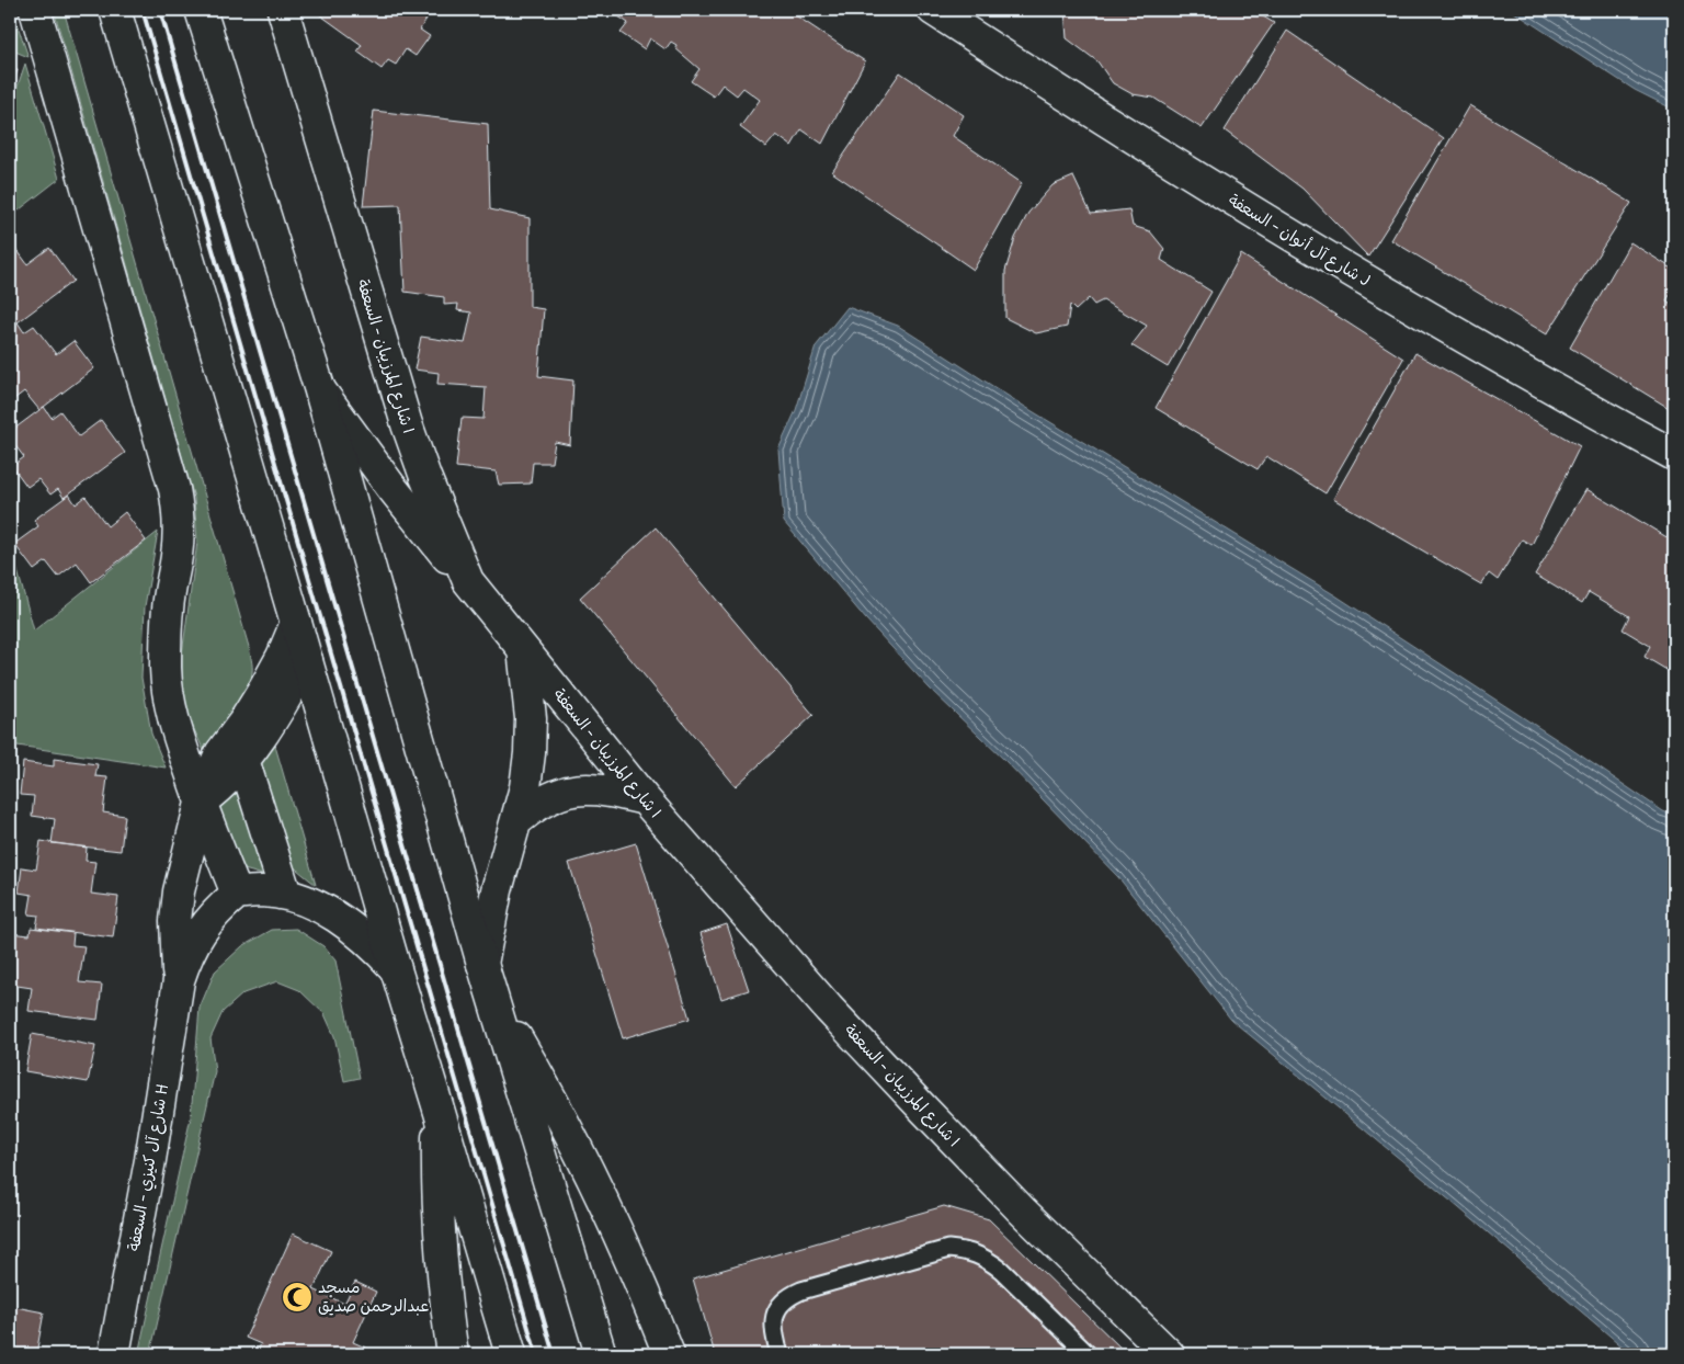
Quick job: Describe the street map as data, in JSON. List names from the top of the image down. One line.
{"streets":{"street":["شارع آل أنوان - السعفة J","شارع المرزيبان - السعفة I","شارع آل كنيزي - السعفة H"]},"places":{"mosque":["مسجد عبدالرحمن صديق"]}}
